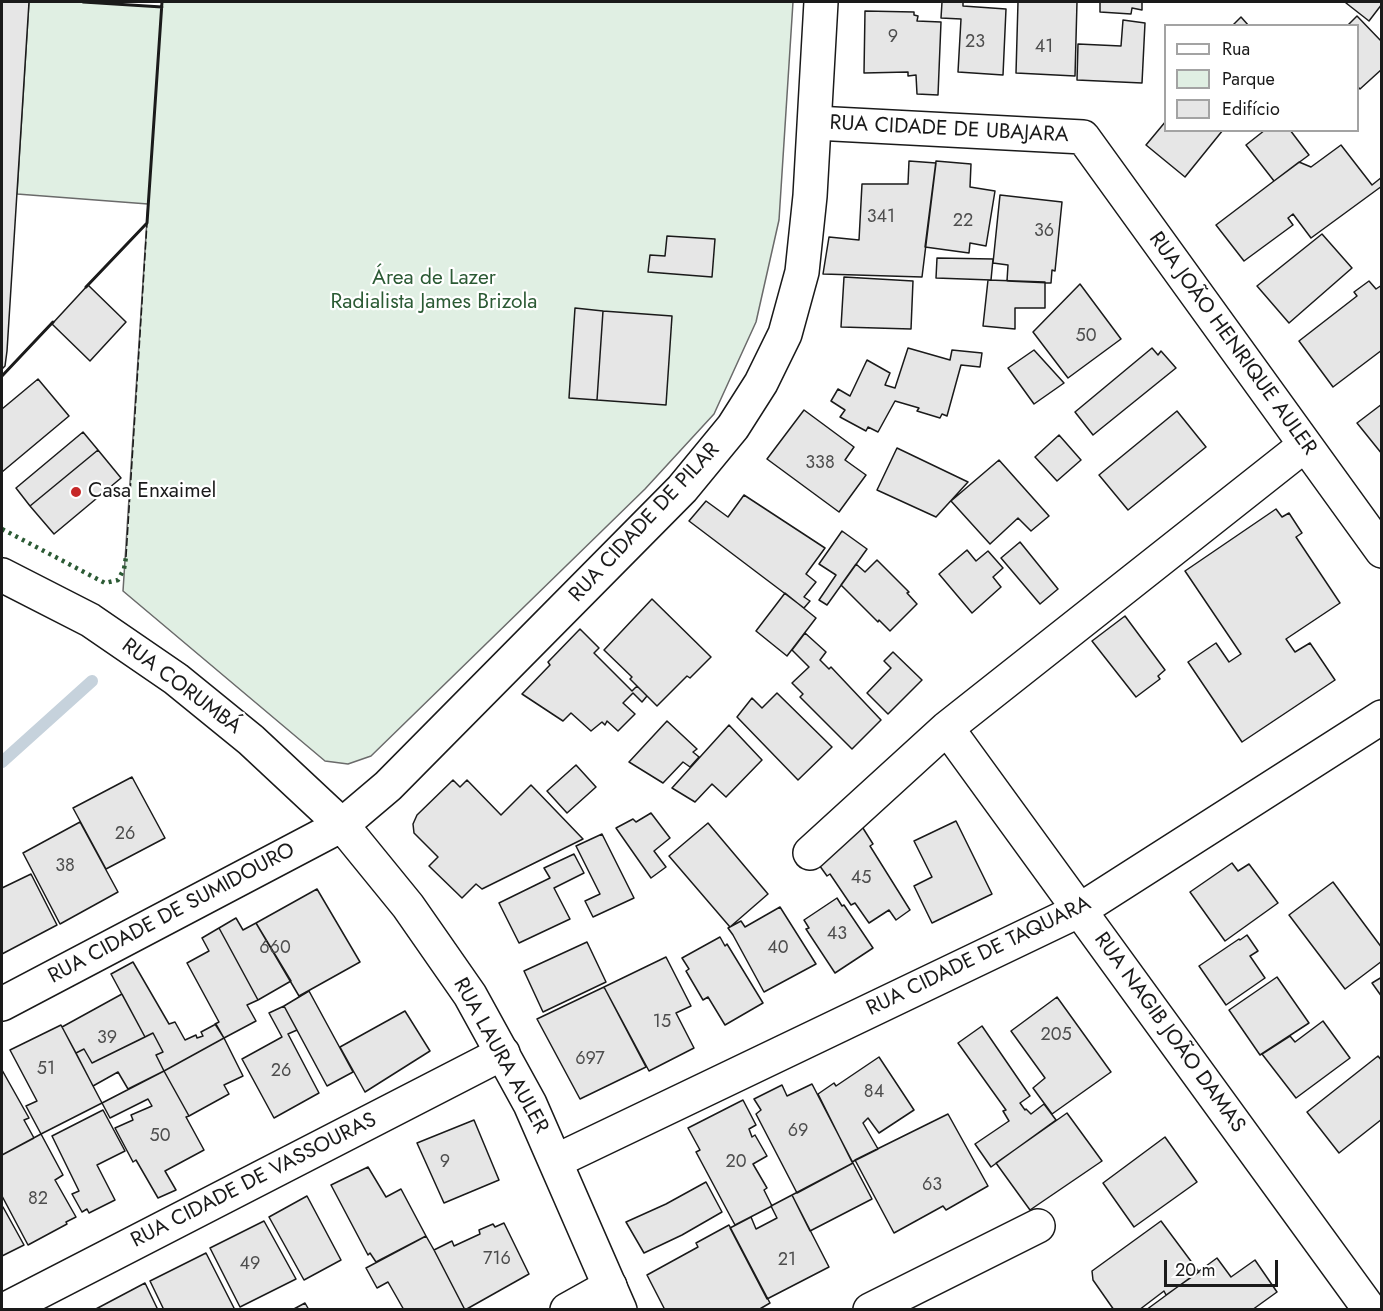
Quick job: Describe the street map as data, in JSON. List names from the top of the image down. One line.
{"streets":{"street":["RUA CIDADE DE UBAJARA","RUA JOÃO HENRIQUE AULER","RUA CIDADE DE PILAR","RUA CORUMBÁ","RUA CIDADE DE SUMIDOURO","RUA CIDADE DE TAQUARA","RUA NAGIB JOÃO DAMAS","RUA LAURA AULER","RUA CIDADE DE VASSOURAS"]},"crossings":[["RUA CIDADE DE UBAJARA","RUA JOÃO HENRIQUE AULER"],["RUA CIDADE DE UBAJARA","RUA CIDADE DE PILAR"],["RUA CIDADE DE PILAR","RUA CORUMBÁ"],["RUA CIDADE DE PILAR","RUA CIDADE DE SUMIDOURO"],["RUA CIDADE DE PILAR","RUA LAURA AULER"],["RUA CORUMBÁ","RUA CIDADE DE SUMIDOURO"],["RUA CORUMBÁ","RUA LAURA AULER"],["RUA CIDADE DE SUMIDOURO","RUA LAURA AULER"],["RUA CIDADE DE TAQUARA","RUA NAGIB JOÃO DAMAS"],["RUA CIDADE DE TAQUARA","RUA LAURA AULER"],["RUA LAURA AULER","RUA CIDADE DE VASSOURAS"]],"parks":["Área de Lazer Radialista James Brizola"],"places":["Casa Enxaimel"],"house_numbers":["9","23","41","341","22","36","50","338","26","38","45","43","660","40","15","205","39","697","51","26","84","69","50","9","20","63","82","716","21","49"],"legend":["Rua","Parque","Edifício"],"scale_bar":"20 m"}
